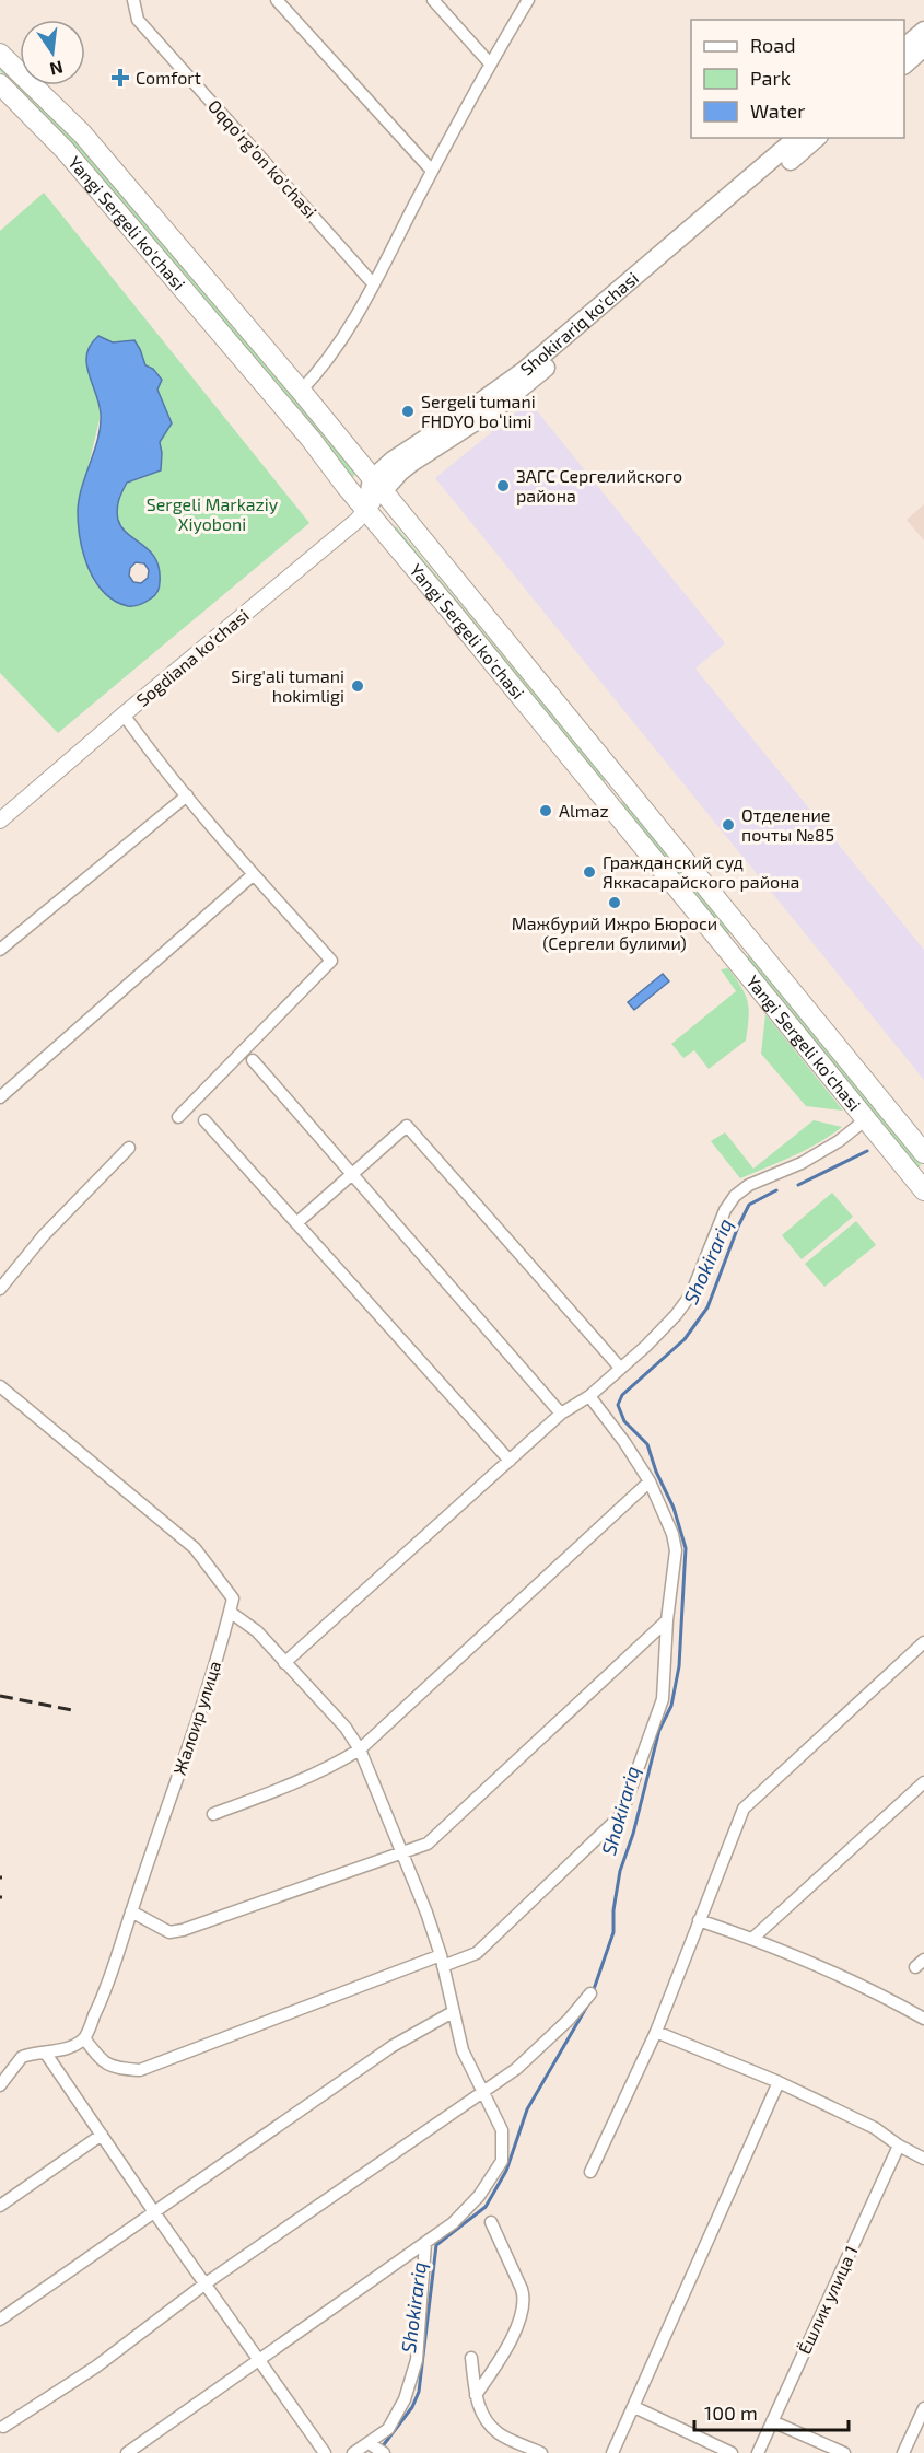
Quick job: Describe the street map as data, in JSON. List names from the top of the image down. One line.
{"streets":{"main road":["Yangi Sergeli ko'chasi","Shokirariq ko'chasi"],"street":["Oqqo’rg’on ko'chasi","Sogdiana ko'chasi","Жалоир улица","Ёшлик улица 1"]},"crossings":[["Yangi Sergeli ko'chasi","Shokirariq ko'chasi"],["Yangi Sergeli ko'chasi","Sogdiana ko'chasi"]],"water":["Shokirariq"],"parks":["Sergeli Markaziy Xiyoboni"],"places":{"health":["Comfort"],"other":["Sergeli tumani FHDYO boʻlimi","ЗАГС Сергелийского района","Sirg'ali tumani hokimligi","Almaz","Отделение почты №85","Гражданский суд Яккасарайского района","Мажбурий Ижро Бюроси (Сергели булими)"]},"legend":["Road","Park","Water"],"scale_bar":"100 m","north":"bottom"}
